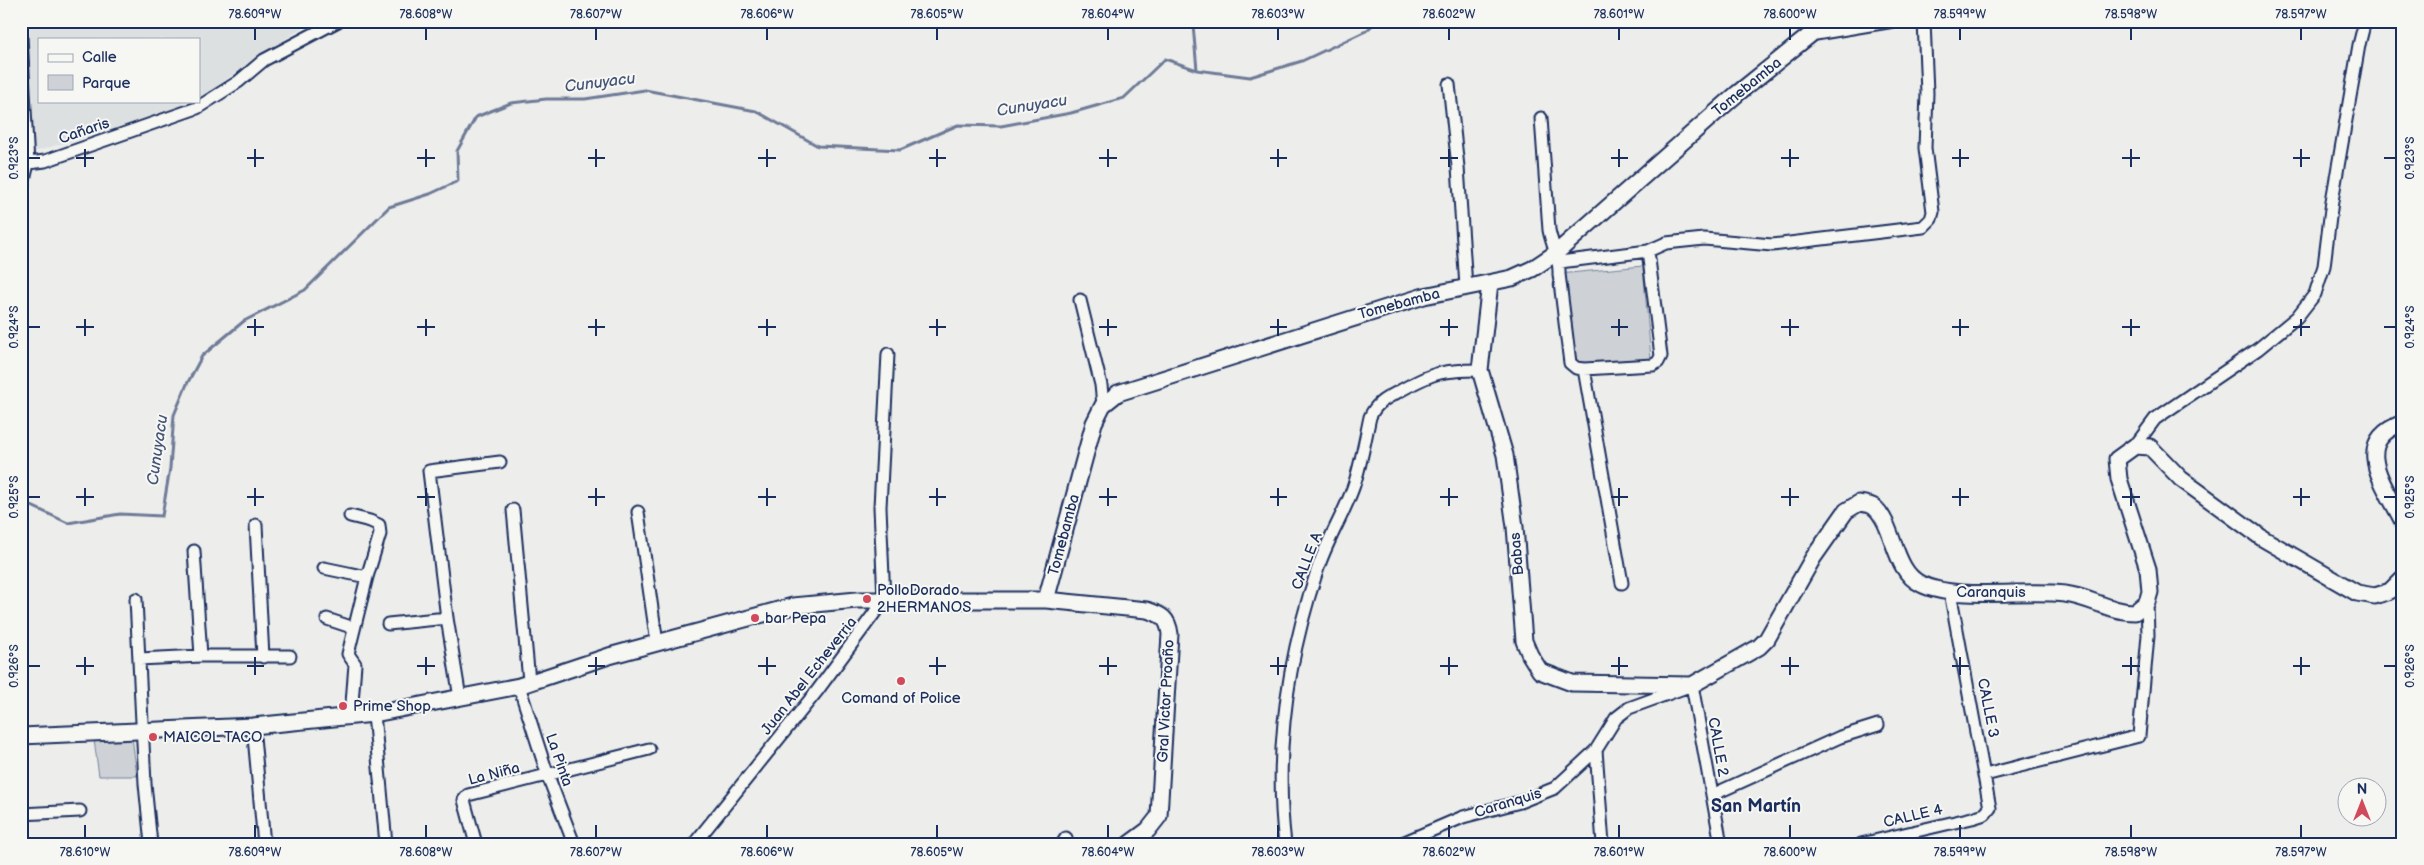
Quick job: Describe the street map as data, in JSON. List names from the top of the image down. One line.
{"streets":{"street":["Tomebamba","Cañaris","Babas","CALLE A","Caranquis","Juan Abel Echeverria","Gral Victor Proaño","CALLE 3","CALLE 2","La Pinta","La Niña","CALLE 4"]},"crossings":[["Tomebamba","Babas"],["Tomebamba","Gral Victor Proaño"],["Babas","CALLE A"],["Babas","Caranquis"],["Babas","CALLE 2"],["Caranquis","CALLE 3"],["Caranquis","CALLE 2"],["CALLE 3","CALLE 4"],["La Pinta","La Niña"]],"districts":["San Martín"],"water":["Cunuyacu"],"places":["PolloDorado 2HERMANOS","bar Pepa","Comand of Police","Prime Shop","MAICOL TACO"],"legend":["Calle","Parque"],"north":"top","coordinates":["78.609°W","78.608°W","78.607°W","78.606°W","78.605°W","78.604°W","78.603°W","78.602°W","78.601°W","78.600°W","78.599°W","78.598°W","78.597°W","0.923°S","0.924°S","0.925°S","0.926°S","78.610°W"]}
